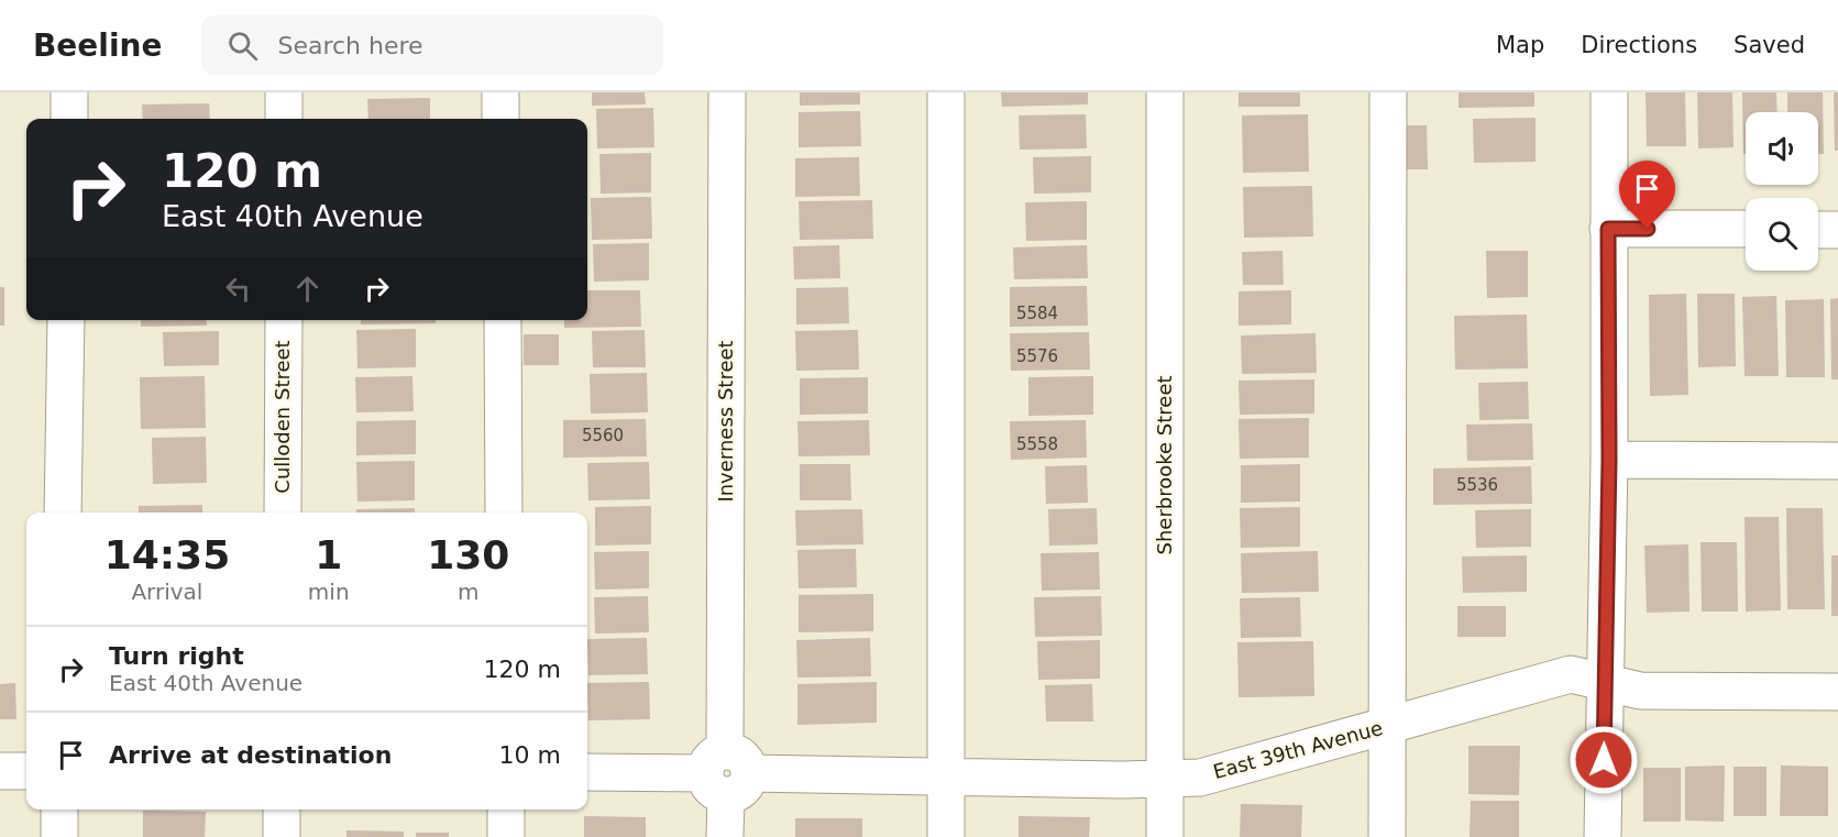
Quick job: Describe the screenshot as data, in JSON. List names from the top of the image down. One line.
{"streets":{"street":["Culloden Street","Inverness Street","Sherbrooke Street","East 39th Avenue"]},"crossings":[["Inverness Street","East 39th Avenue"],["Sherbrooke Street","East 39th Avenue"]],"house_numbers":["5584","5576","5560","5558","5536"],"page":{"header":"Beeline","search":"Search here","nav":["Map","Directions","Saved"],"turn":["120 m","East 40th Avenue"],"eta":["14:35","Arrival","1","min","130","m"],"list":[{"name":"Turn right","note":"East 40th Avenue","value":"120 m"},{"name":"Arrive at destination","value":"10 m"}]}}
